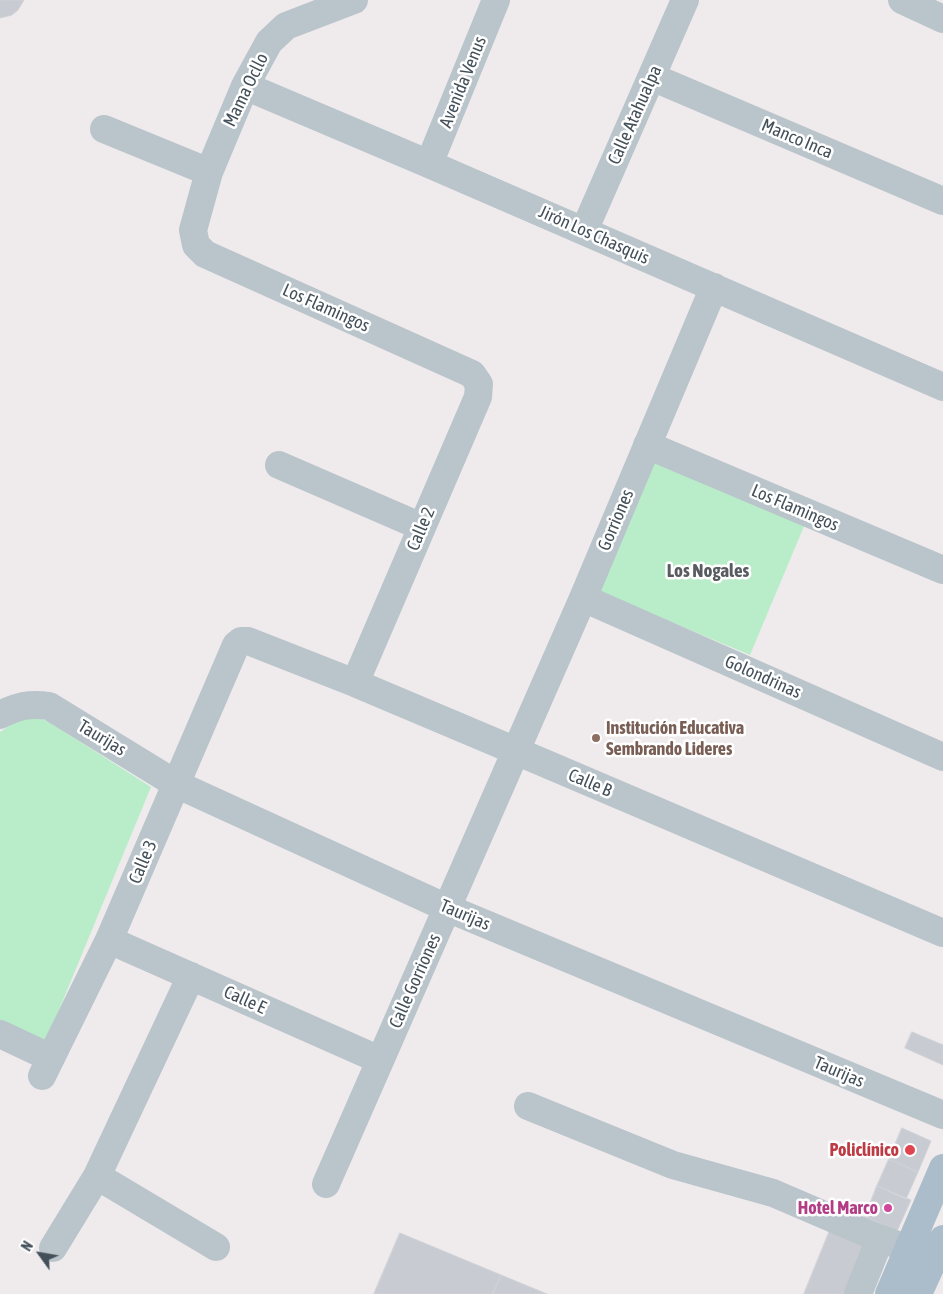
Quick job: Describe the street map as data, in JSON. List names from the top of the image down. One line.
{"streets":{"street":["Avenida Venus","Mama Ocllo","Calle Atahualpa","Manco Inca","Jirón Los Chasquis","Los Flamingos","Gorriones","Calle 2","Golondrinas","Taurijas","Calle B","Calle 3","Calle Gorriones","Calle E"]},"crossings":[["Avenida Venus","Jirón Los Chasquis"],["Mama Ocllo","Jirón Los Chasquis"],["Mama Ocllo","Los Flamingos"],["Calle Atahualpa","Manco Inca"],["Calle Atahualpa","Jirón Los Chasquis"],["Jirón Los Chasquis","Gorriones"],["Los Flamingos","Gorriones"],["Los Flamingos","Calle 2"],["Gorriones","Golondrinas"],["Gorriones","Calle B"],["Gorriones","Calle Gorriones"],["Calle 2","Calle B"],["Taurijas","Calle 3"],["Taurijas","Calle Gorriones"],["Calle B","Calle 3"],["Calle B","Calle Gorriones"],["Calle 3","Calle E"],["Calle Gorriones","Calle E"]],"districts":["Los Nogales"],"places":["Institución Educativa Sembrando Lideres","Policlínico","Hotel Marco"],"north":"top left"}
